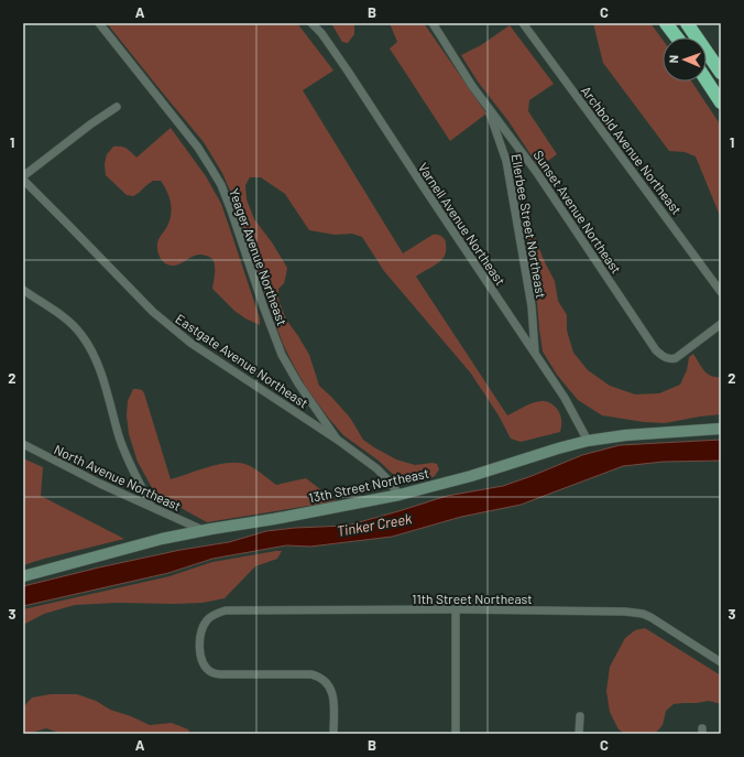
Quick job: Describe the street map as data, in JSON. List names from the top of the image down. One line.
{"streets":{"street":["Archbold Avenue Northeast","Sunset Avenue Northeast","Varnell Avenue Northeast","Ellerbee Street Northeast","Yeager Avenue Northeast","Eastgate Avenue Northeast","North Avenue Northeast","13th Street Northeast","11th Street Northeast"]},"crossings":[["Sunset Avenue Northeast","Ellerbee Street Northeast"],["Varnell Avenue Northeast","Ellerbee Street Northeast"],["Varnell Avenue Northeast","13th Street Northeast"],["Yeager Avenue Northeast","Eastgate Avenue Northeast"],["Eastgate Avenue Northeast","13th Street Northeast"],["North Avenue Northeast","13th Street Northeast"]],"water":["Tinker Creek"],"north":"left","grid":{"columns":["A","B","C"],"rows":["1","2","3"]}}
